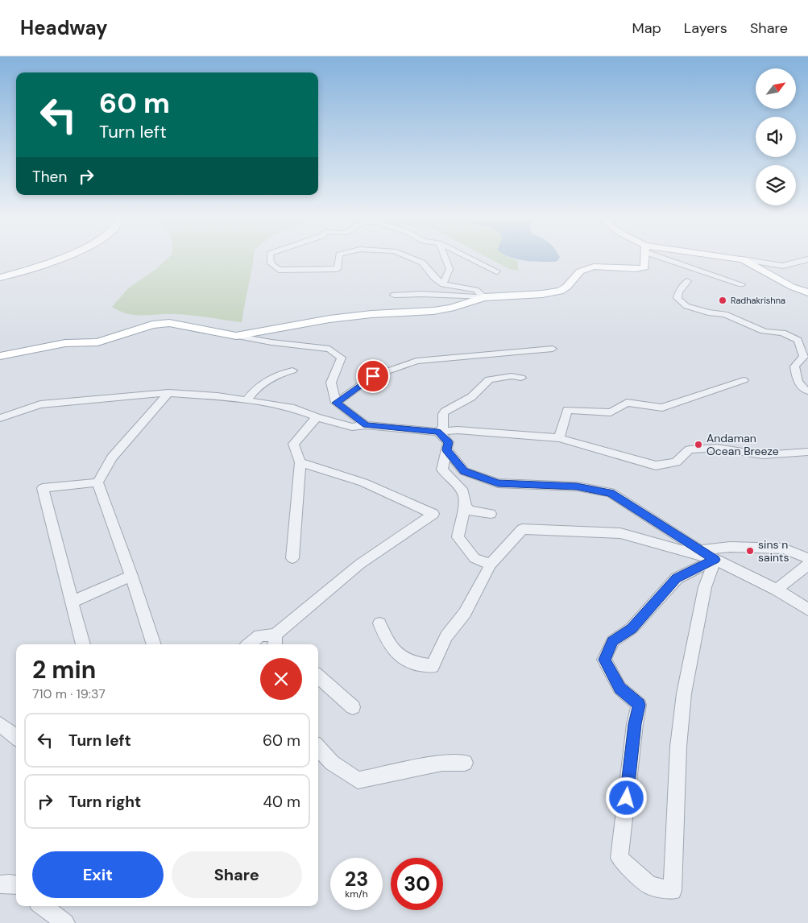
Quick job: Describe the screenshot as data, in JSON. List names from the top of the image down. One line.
{"places":["Radhakrishna","Andaman Ocean Breeze","sins n saints"],"north":"top right","page":{"header":"Headway","nav":["Map","Layers","Share"],"turn":["60 m","Turn left"],"then":"Then","heading":["2 min","710 m · 19:37"],"list":[{"name":"Turn left","value":"60 m"},{"name":"Turn right","value":"40 m"}],"buttons":["Exit","Share"],"speed":"23 km/h","limit":"30"}}
